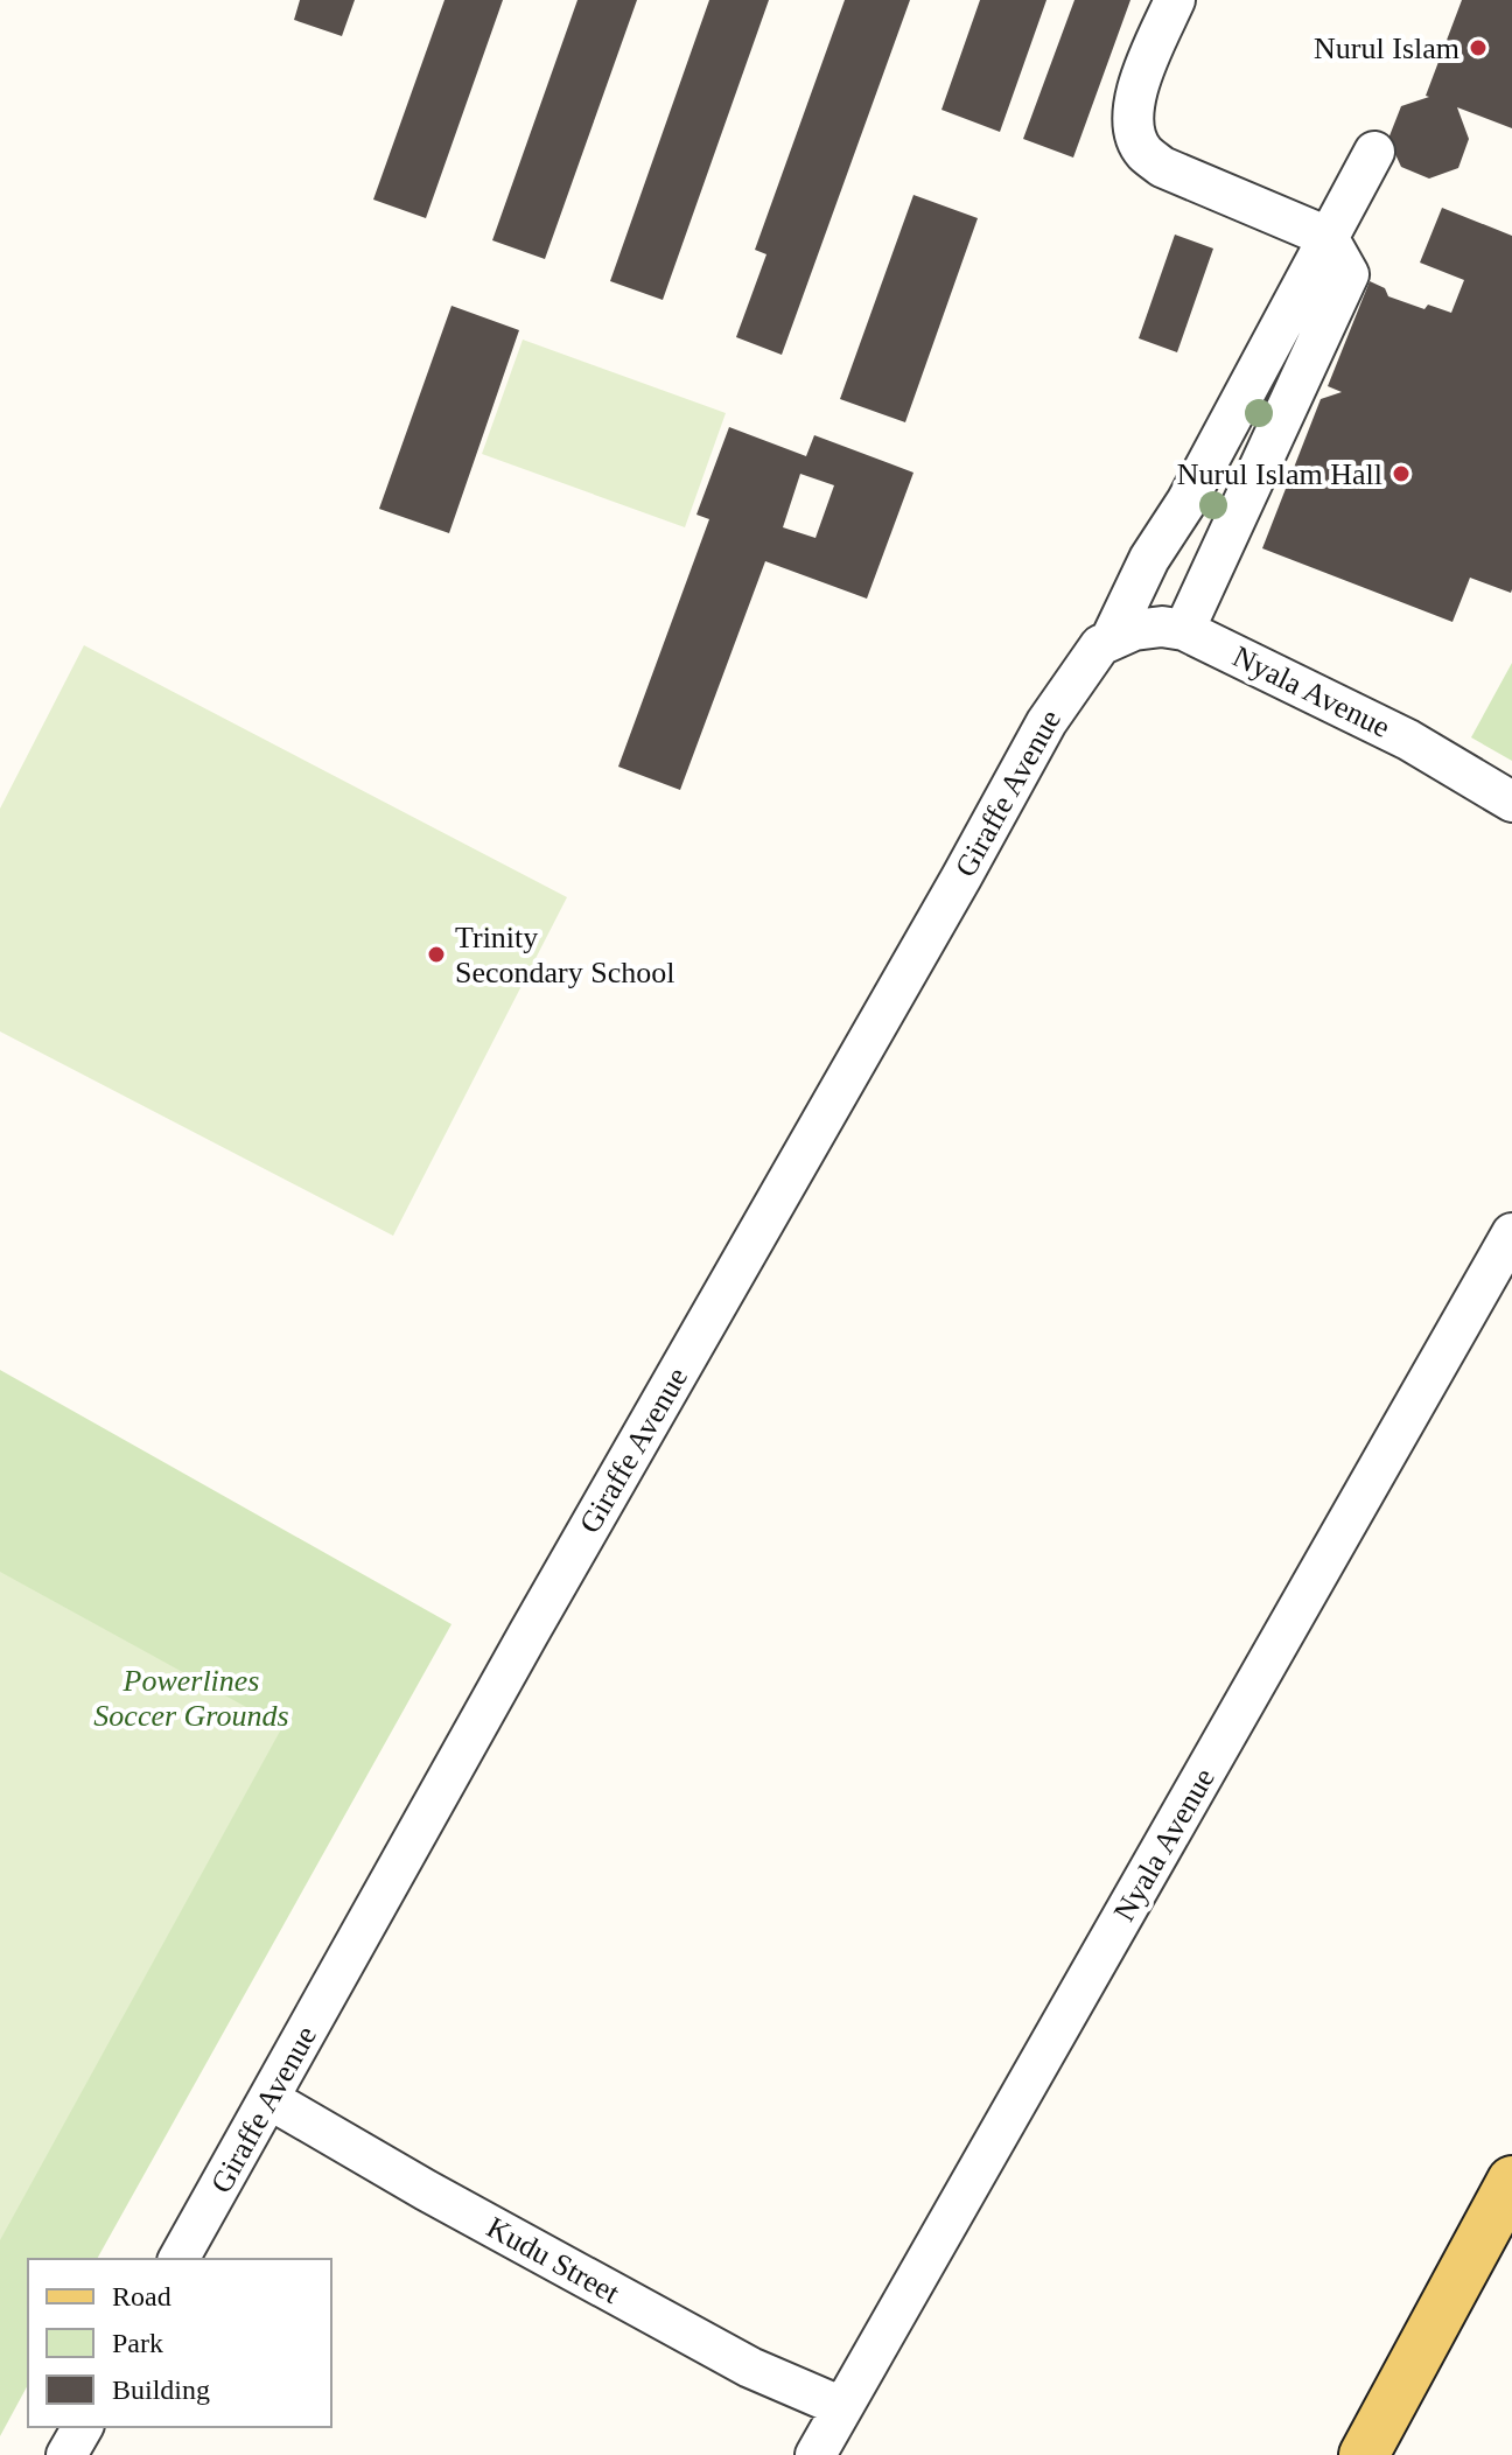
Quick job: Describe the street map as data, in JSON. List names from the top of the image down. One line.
{"streets":{"street":["Nyala Avenue","Giraffe Avenue","Kudu Street"]},"crossings":[["Nyala Avenue","Giraffe Avenue"],["Nyala Avenue","Kudu Street"],["Giraffe Avenue","Kudu Street"]],"parks":["Powerlines Soccer Grounds"],"places":["Nurul Islam","Nurul Islam Hall","Trinity Secondary School"],"legend":["Road","Park","Building"]}
